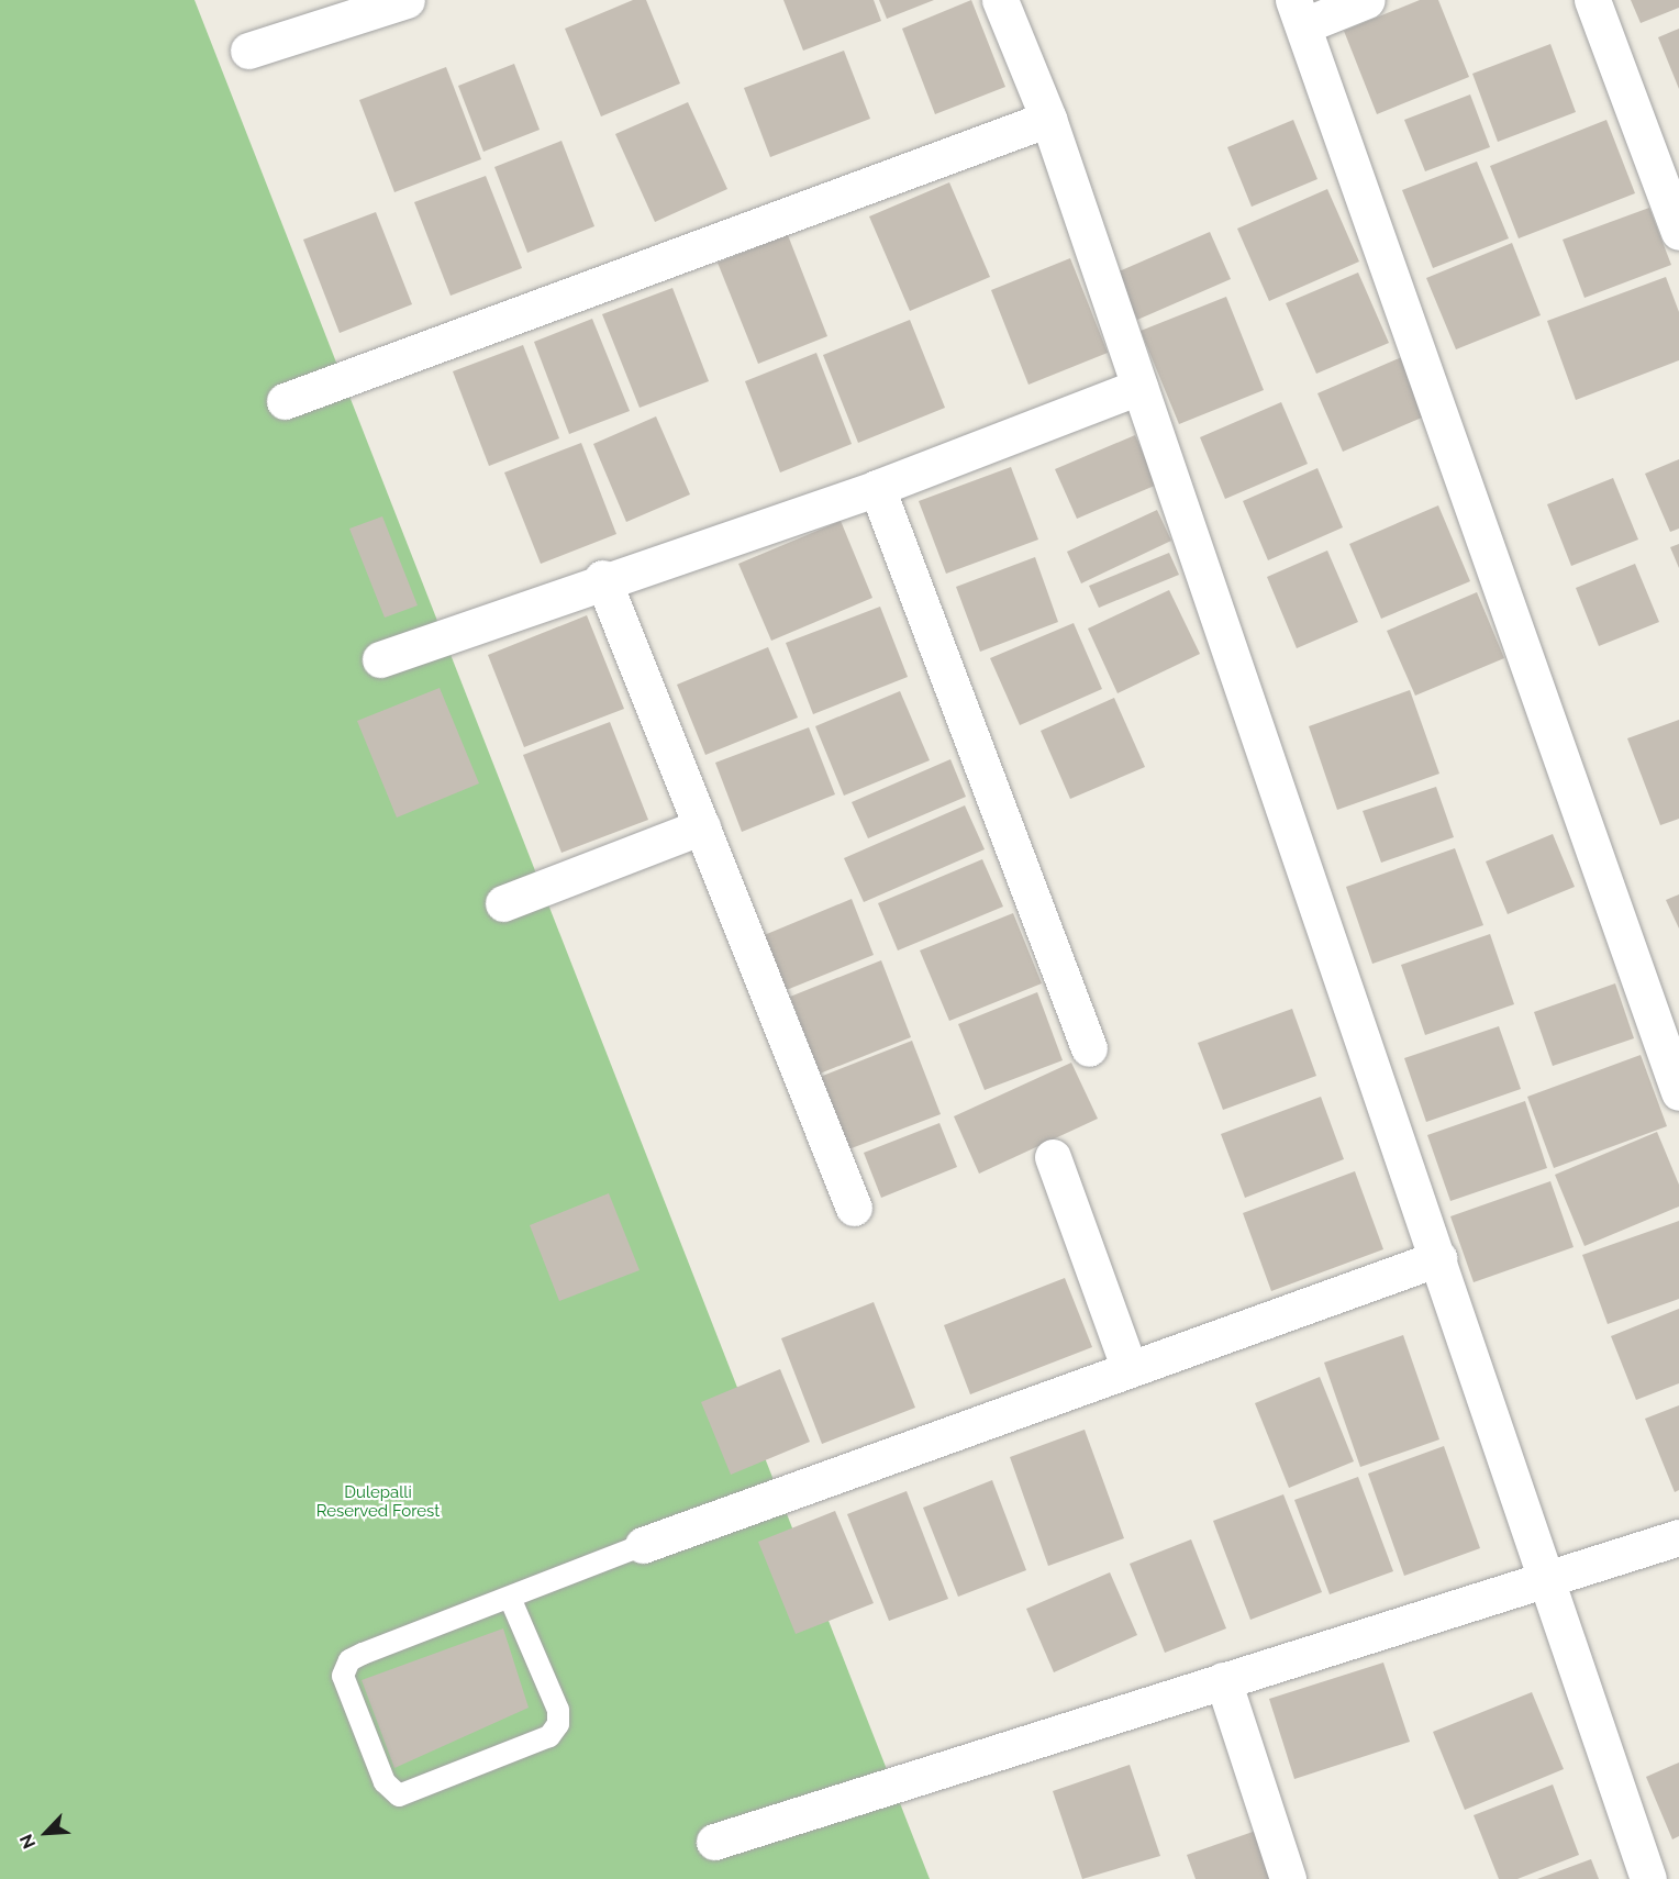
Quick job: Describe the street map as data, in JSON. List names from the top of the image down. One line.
{"parks":["Dulepalli Reserved Forest"],"north":"bottom left"}
